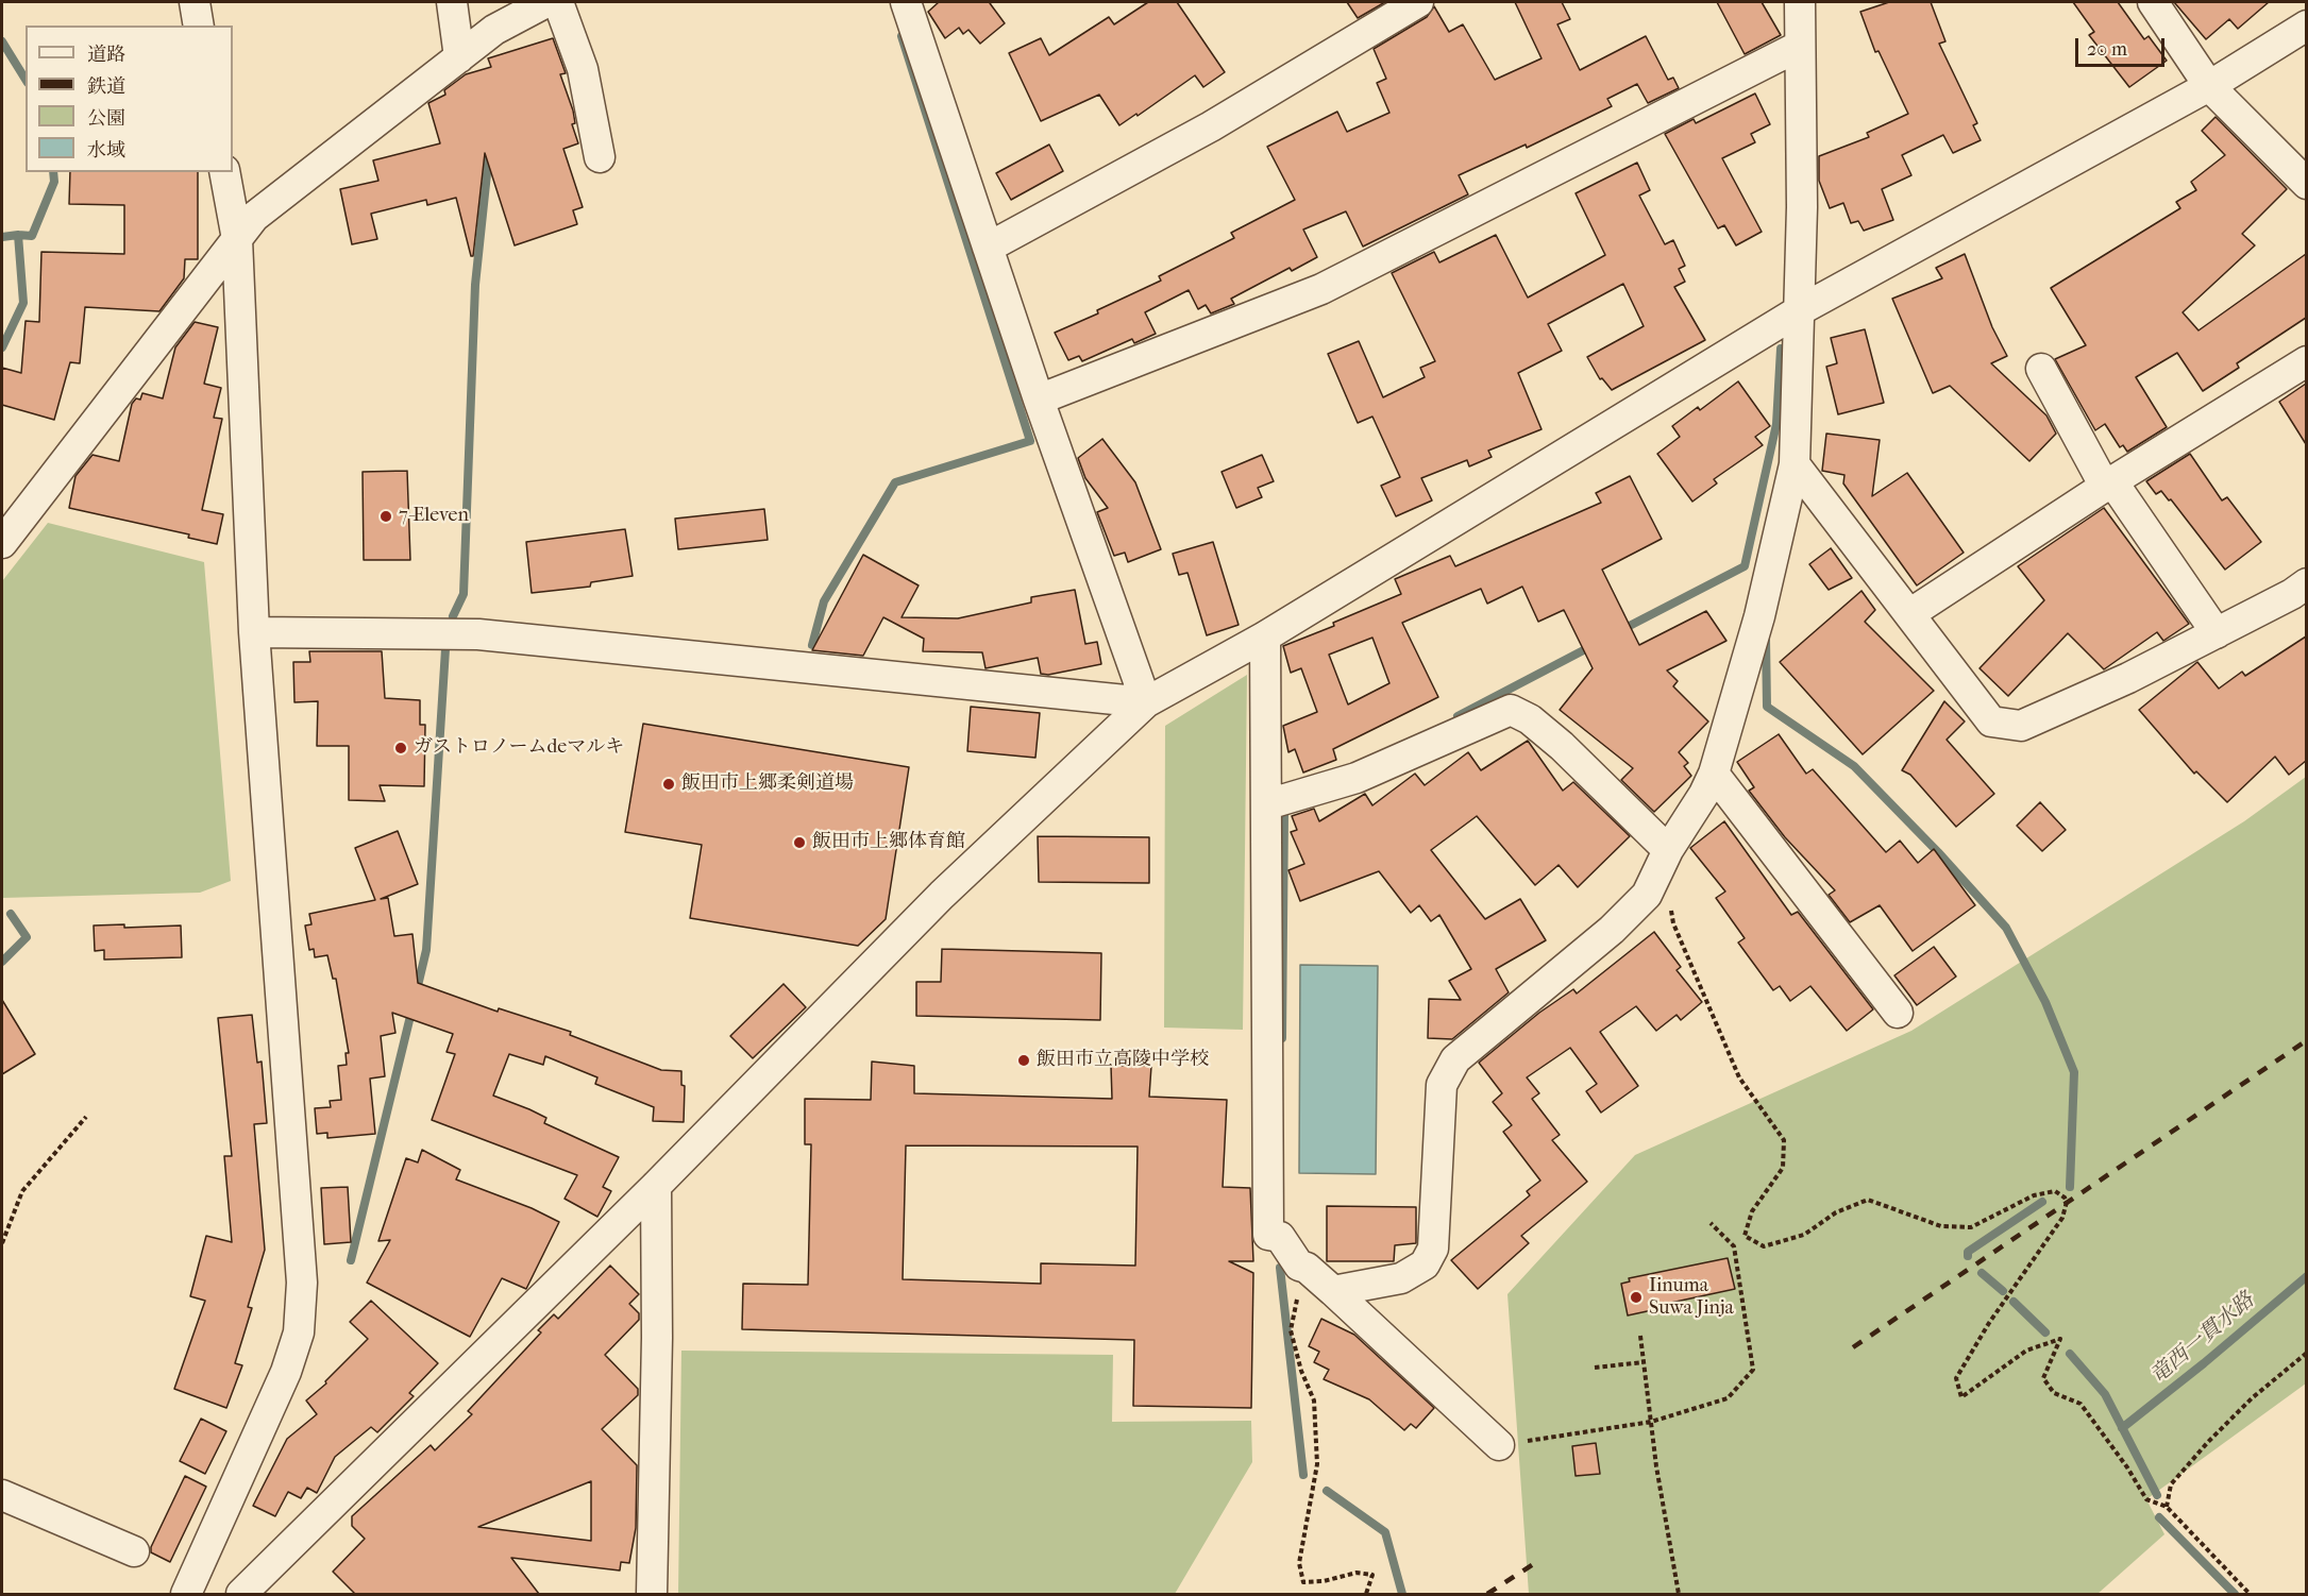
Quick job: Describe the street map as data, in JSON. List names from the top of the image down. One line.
{"water":["竜西一貫水路"],"places":["7-Eleven","ガストロノームdeマルキ","飯田市上郷柔剣道場","飯田市上郷体育館","飯田市立高陵中学校","Iinuma Suwa Jinja"],"legend":["道路","鉄道","公園","水域"],"scale_bar":"20 m"}
